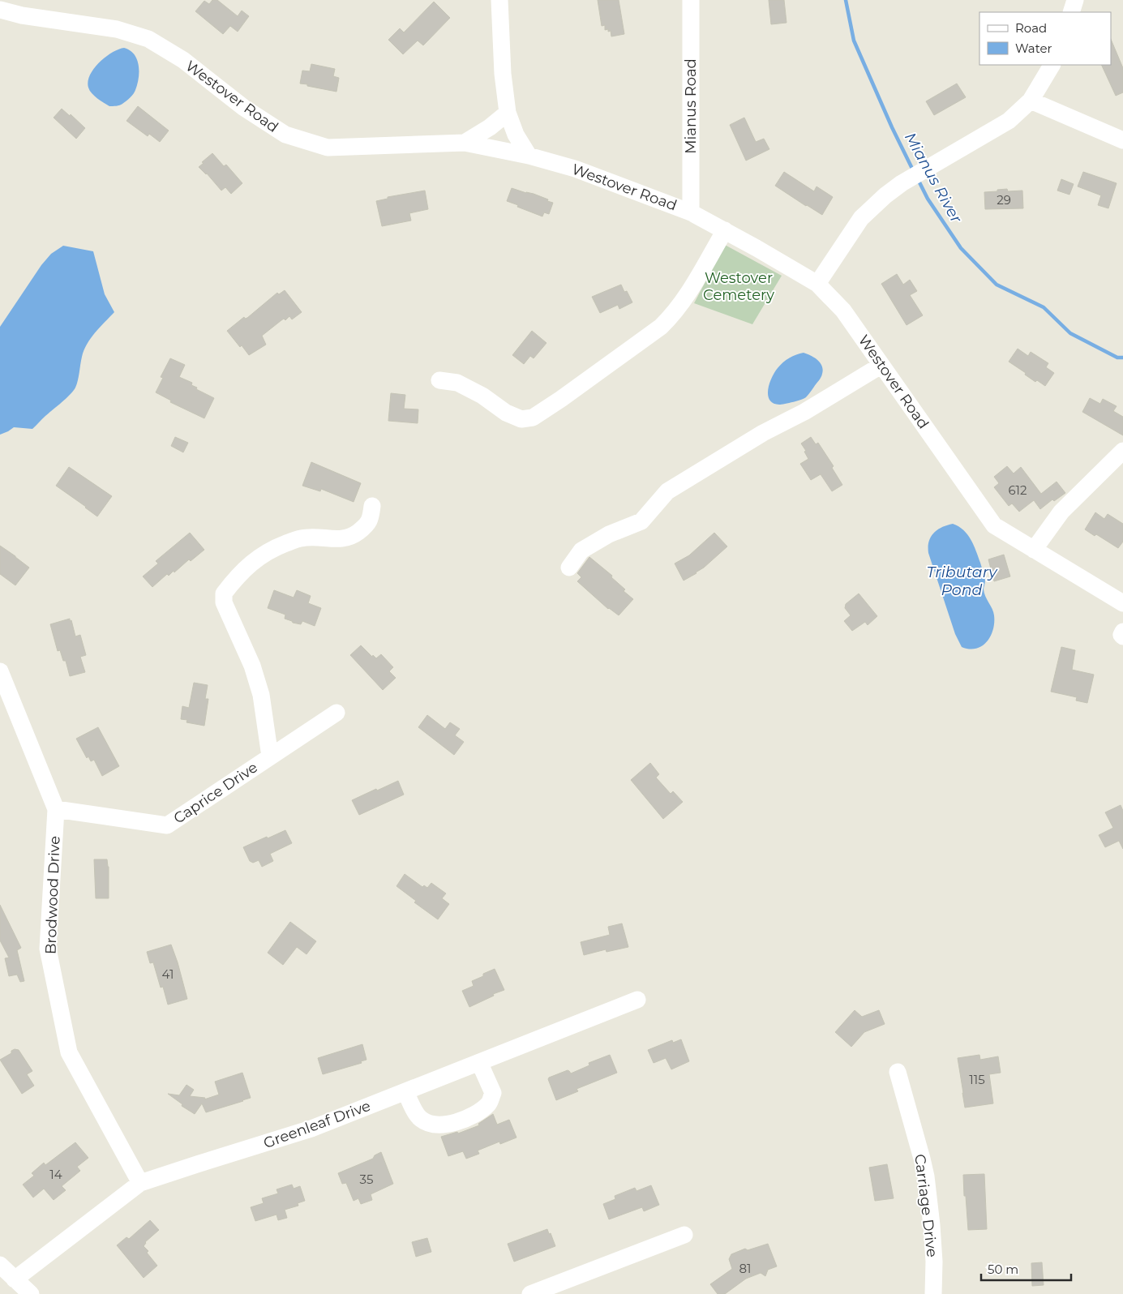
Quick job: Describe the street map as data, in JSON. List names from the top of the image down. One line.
{"streets":{"street":["Westover Road","Mianus Road","Caprice Drive","Brodwood Drive","Greenleaf Drive","Carriage Drive"]},"crossings":[["Westover Road","Mianus Road"],["Caprice Drive","Brodwood Drive"],["Brodwood Drive","Greenleaf Drive"]],"water":["Mianus River","Tributary Pond"],"parks":["Westover Cemetery"],"house_numbers":["29","612","41","115","14","35","81"],"legend":["Road","Water"],"scale_bar":"50 m"}
